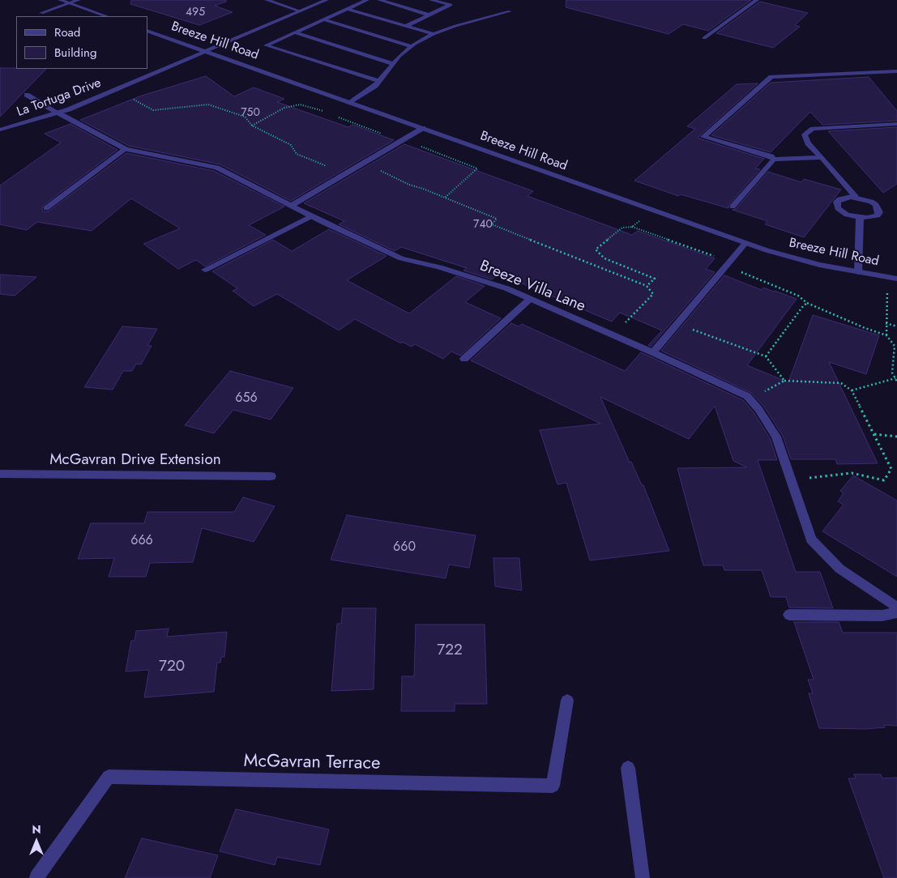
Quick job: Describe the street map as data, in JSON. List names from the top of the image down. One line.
{"streets":{"street":["Breeze Hill Road","La Tortuga Drive","Breeze Villa Lane","McGavran Drive Extension","McGavran Terrace"]},"crossings":[["Breeze Hill Road","La Tortuga Drive"],["La Tortuga Drive","Breeze Villa Lane"]],"house_numbers":["495","750","740","656","666","660","722","720"],"legend":["Road","Building"],"north":"top"}
